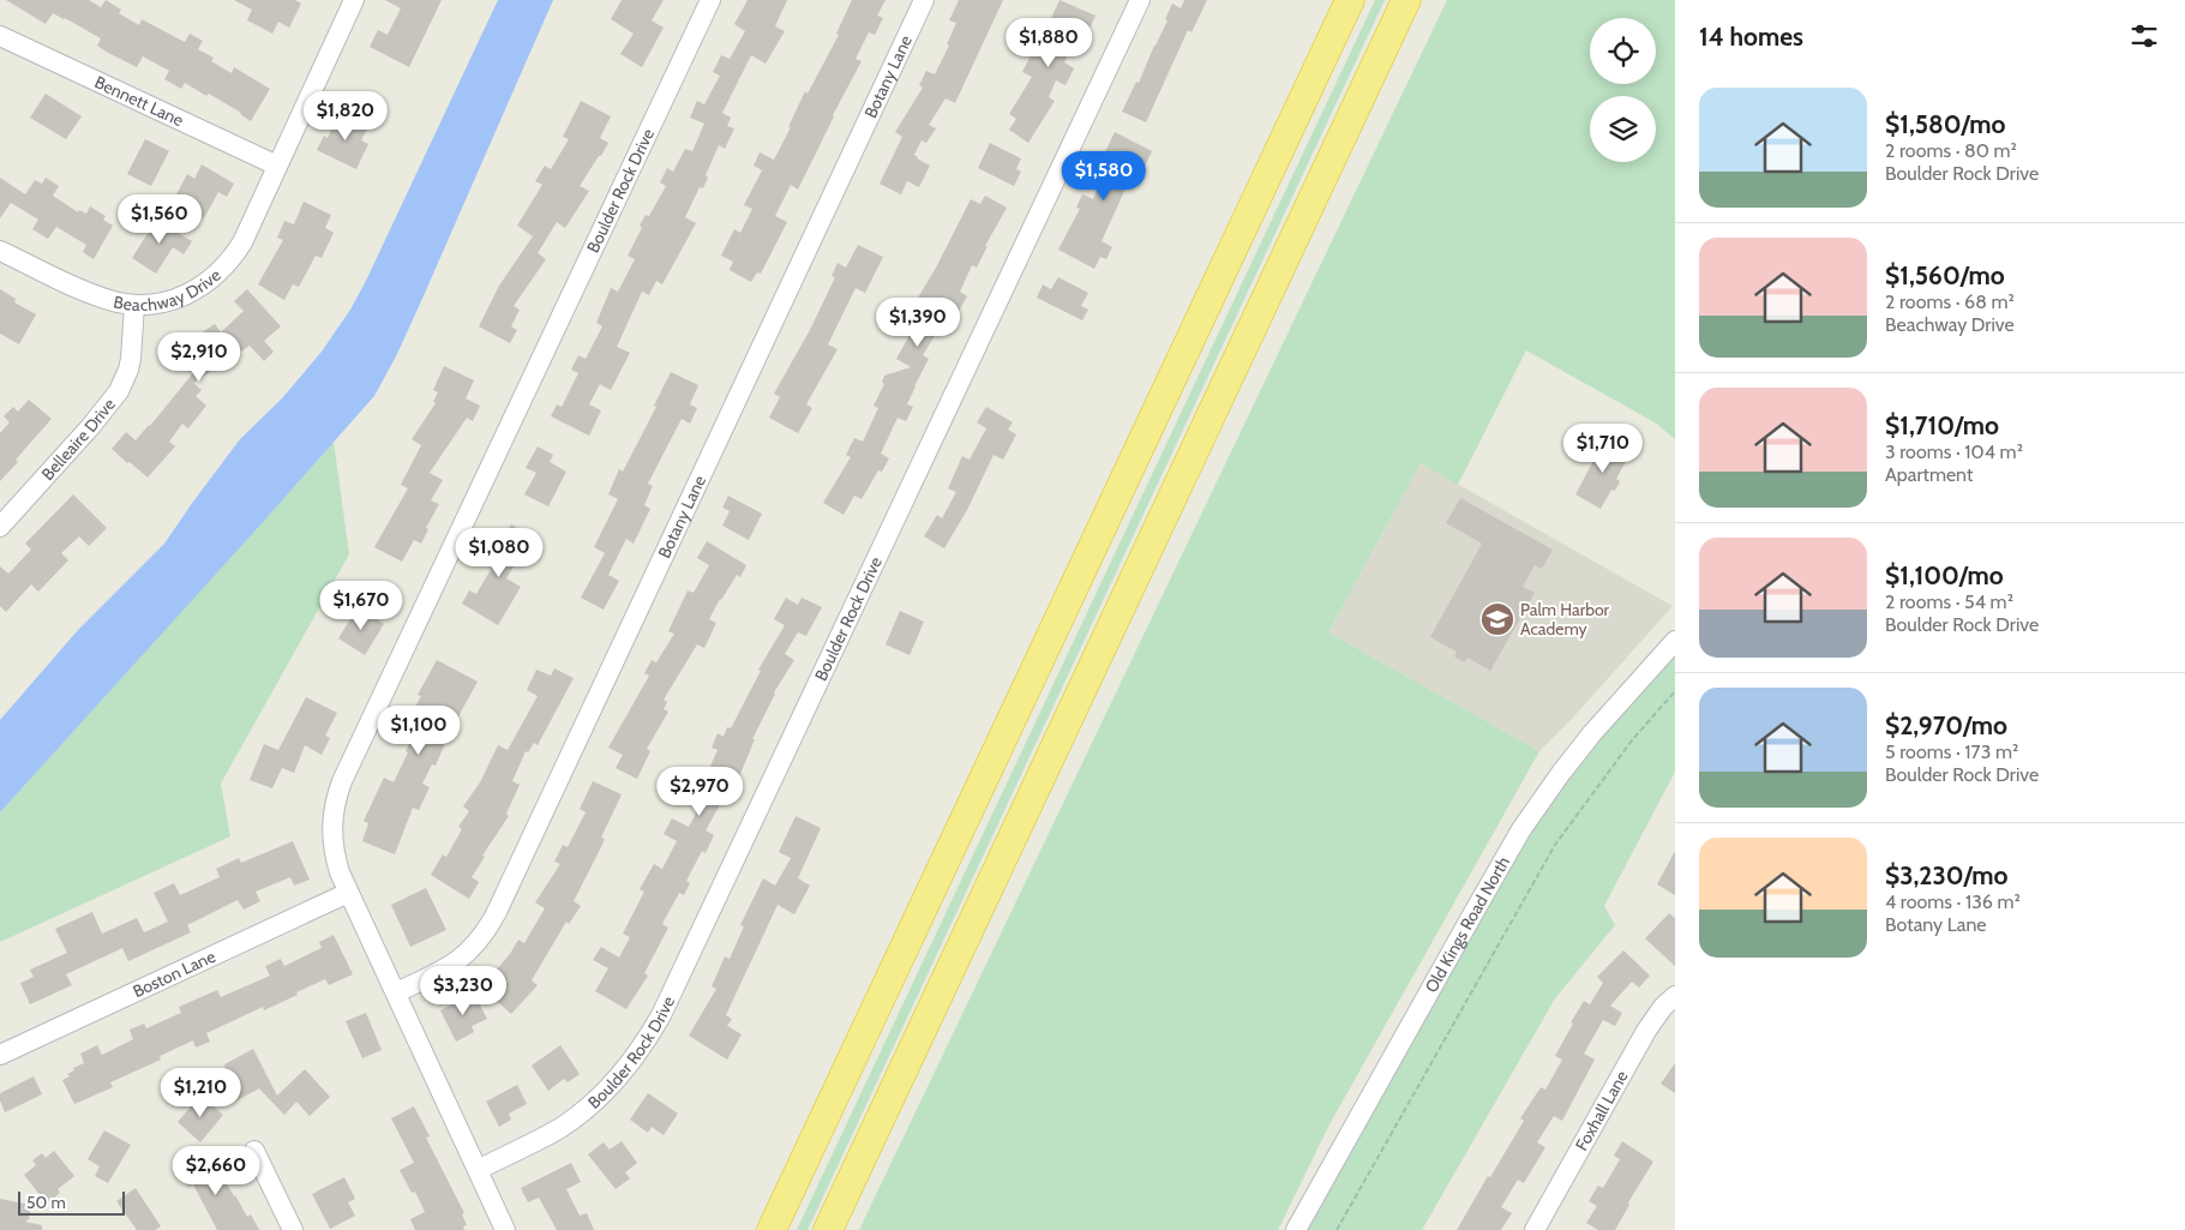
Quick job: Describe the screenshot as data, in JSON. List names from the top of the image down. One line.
{"streets":{"street":["Botany Lane","Bennett Lane","Boulder Rock Drive","Beachway Drive","Belleaire Drive","Old Kings Road North","Boston Lane","Foxhall Lane"]},"crossings":[["Botany Lane","Boulder Rock Drive"],["Bennett Lane","Beachway Drive"],["Boulder Rock Drive","Boston Lane"],["Beachway Drive","Belleaire Drive"]],"places":{"school or university":["Palm Harbor Academy"]},"scale_bar":"50 m","page":{"heading":"14 homes","price":["$1,880","$1,820","$1,580","$1,560","$1,390","$2,910","$1,710","$1,080","$1,670","$1,100","$2,970","$3,230","$1,210","$2,660"],"list":[{"name":"$1,580/mo","note":"2 rooms · 80 m² · Boulder Rock Drive"},{"name":"$1,560/mo","note":"2 rooms · 68 m² · Beachway Drive"},{"name":"$1,710/mo","note":"3 rooms · 104 m² · Apartment"},{"name":"$1,100/mo","note":"2 rooms · 54 m² · Boulder Rock Drive"},{"name":"$2,970/mo","note":"5 rooms · 173 m² · Boulder Rock Drive"},{"name":"$3,230/mo","note":"4 rooms · 136 m² · Botany Lane"}],"scale":"50 m"}}
